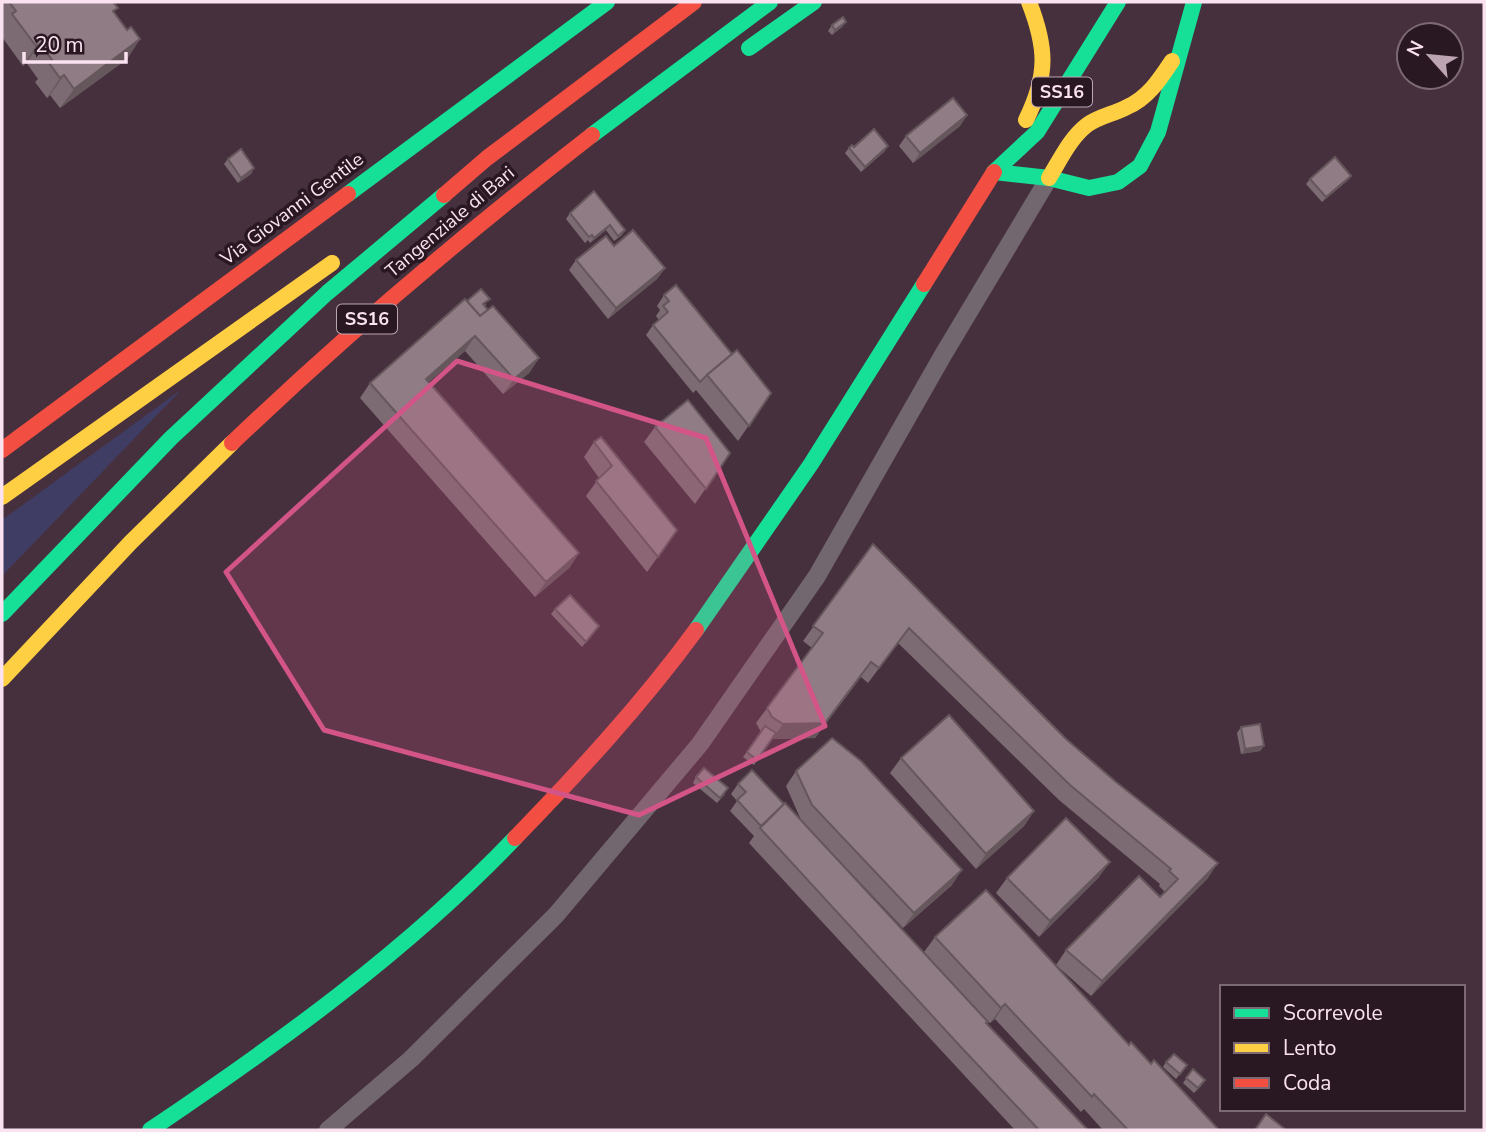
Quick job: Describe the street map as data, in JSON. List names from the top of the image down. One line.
{"streets":{"main road":["SS16","Via Giovanni Gentile","Tangenziale di Bari"]},"legend":["Scorrevole","Lento","Coda"],"scale_bar":"20 m","north":"top left"}
